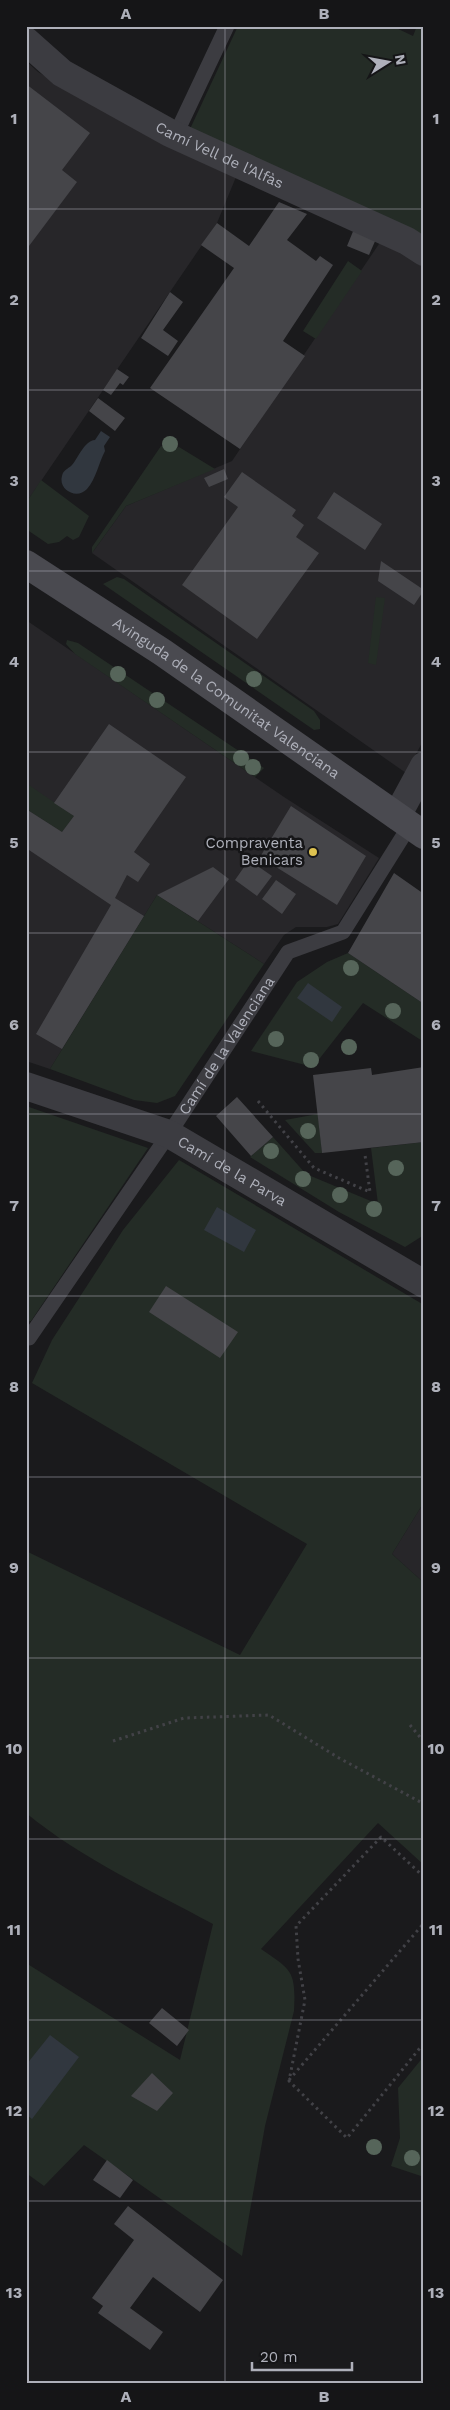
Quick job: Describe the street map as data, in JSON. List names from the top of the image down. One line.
{"streets":{"main road":["Avinguda de la Comunitat Valenciana"],"street":["Camí Vell de l'Alfàs","Camí de la Parva"],"lane":["Camí de la Valenciana"]},"crossings":[["Avinguda de la Comunitat Valenciana","Camí de la Valenciana"],["Camí de la Valenciana","Camí de la Parva"]],"places":["Compraventa Benicars"],"scale_bar":"20 m","north":"right","grid":{"columns":["A","B"],"rows":["1","2","3","4","5","6","7","8","9","10","11","12","13"]}}
